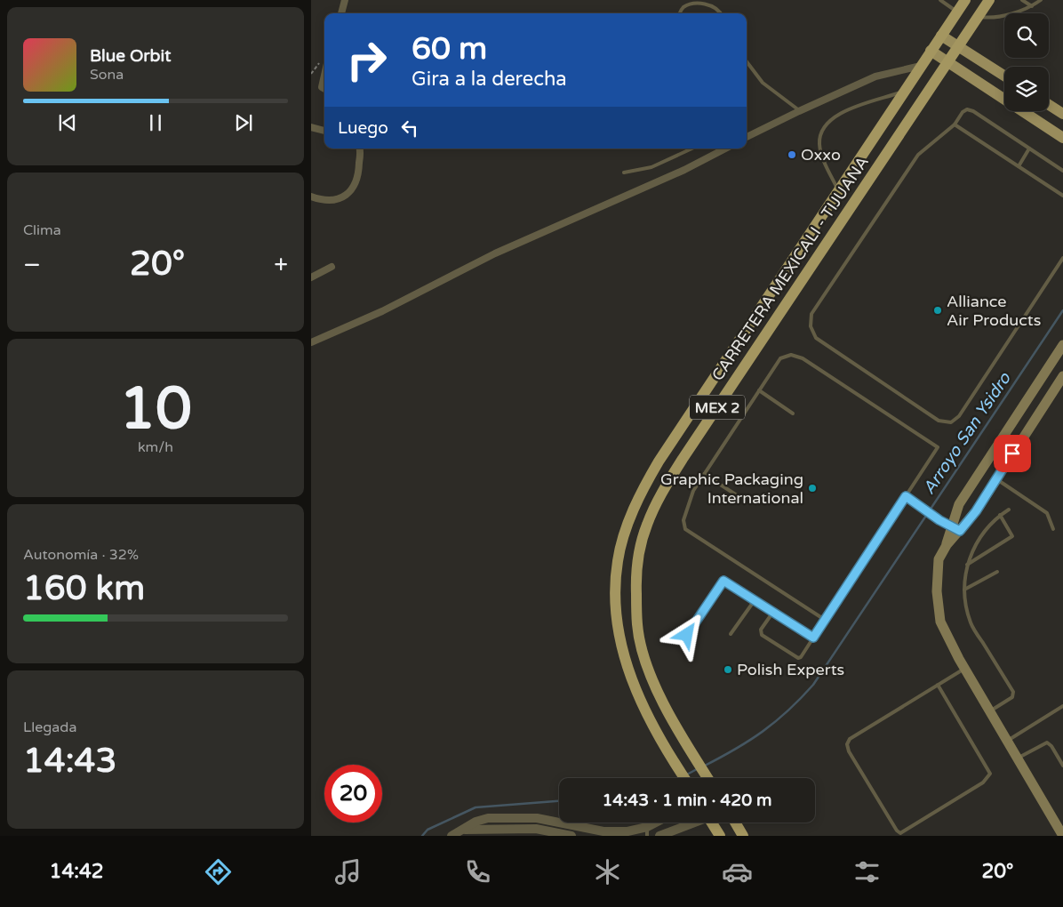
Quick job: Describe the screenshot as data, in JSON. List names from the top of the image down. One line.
{"streets":{"highway":["CARRETERA MEXICALI - TIJUANA","MEX 2"]},"water":["Arroyo San Ysidro"],"places":["Oxxo","Alliance Air Products","Graphic Packaging International","Polish Experts"],"page":{"turn":["60 m","Gira a la derecha"],"song":["Blue Orbit","Sona"],"then":"Luego","tile":["Clima",["10","km/h"],["Autonomía · 32%","160 km"],["Llegada","14:43"]],"heat":["−","20°","+"],"limit":"20","trip":"14:43 · 1 min · 420 m","tabs":["14:42","20°"]}}
